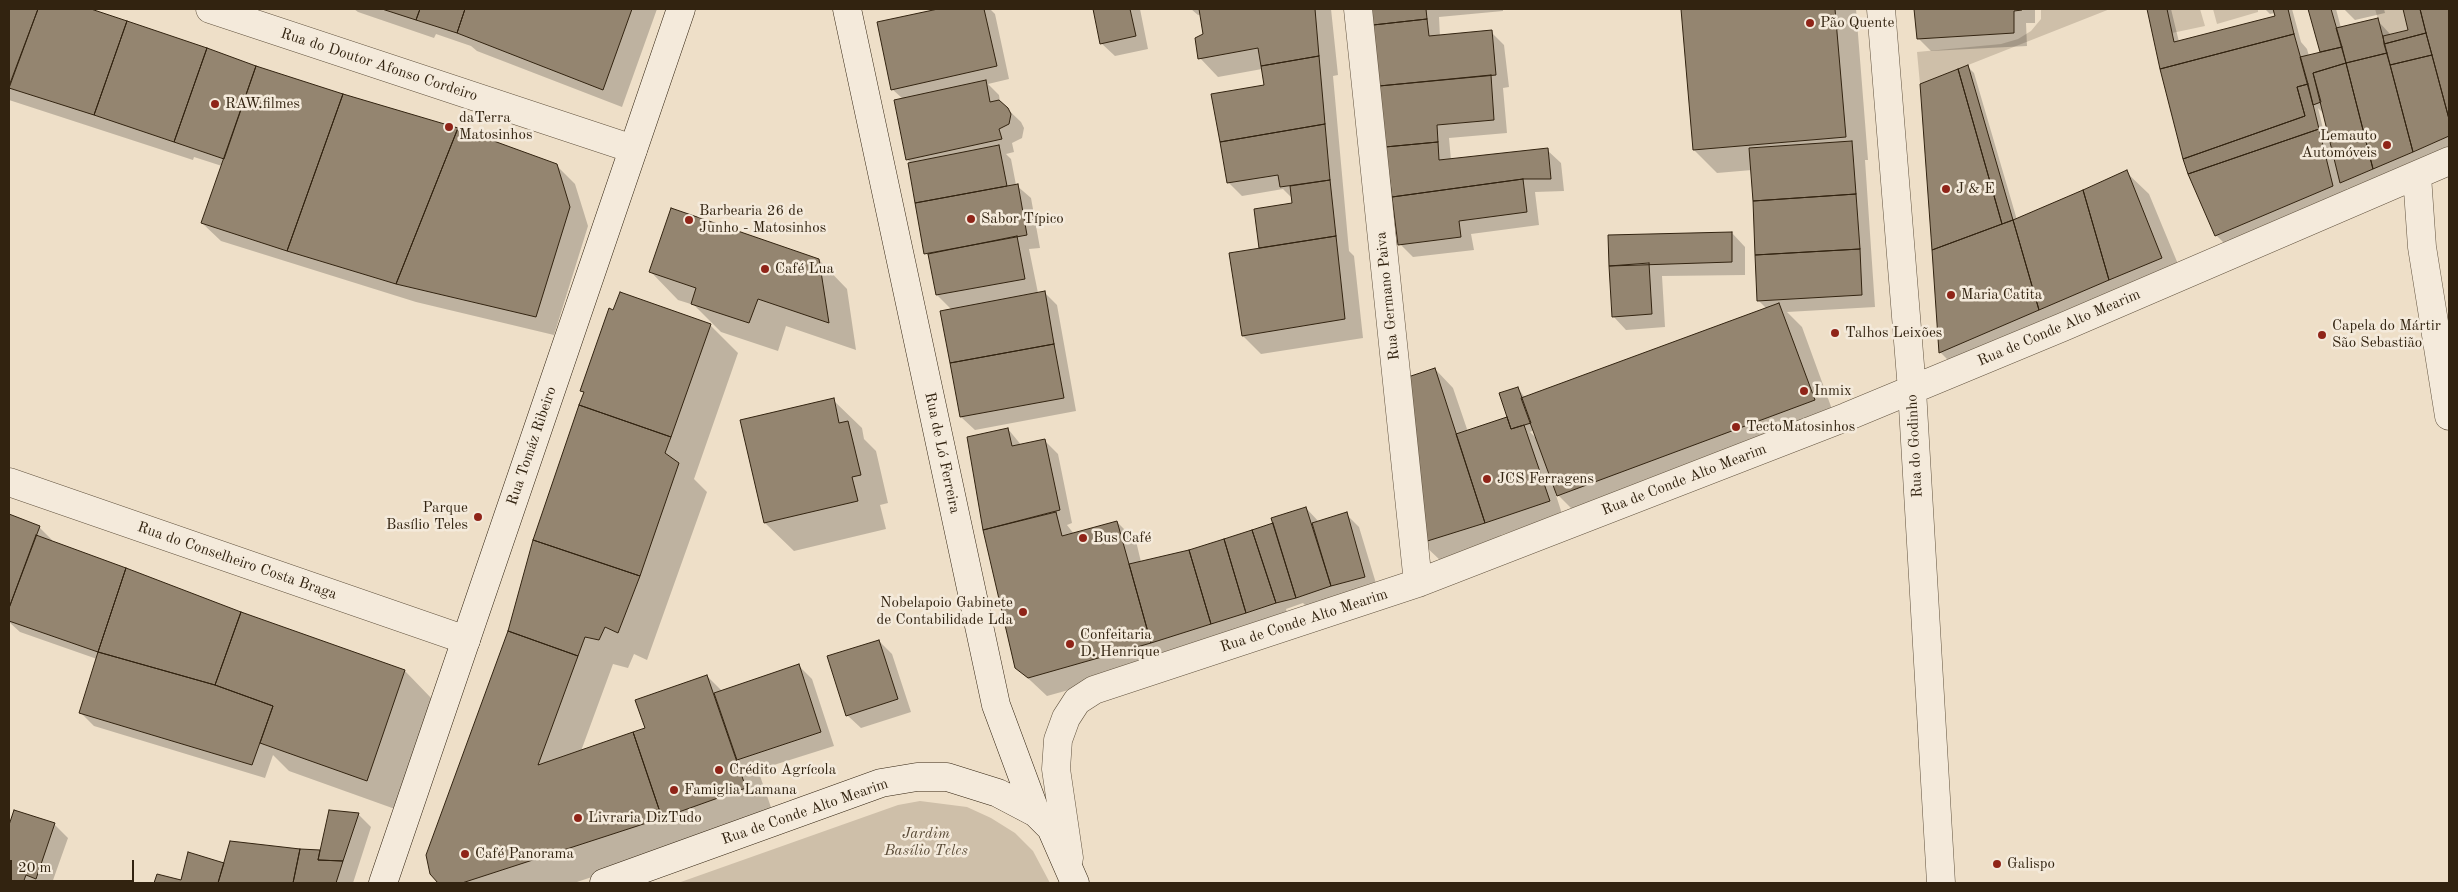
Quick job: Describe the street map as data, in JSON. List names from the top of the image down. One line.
{"streets":{"street":["Rua do Doutor Afonso Cordeiro","Rua Germano Paiva","Rua de Conde Alto Mearim","Rua Tomáz Ribeiro","Rua do Godinho","Rua de Ló Ferreira","Rua do Conselheiro Costa Braga"]},"crossings":[["Rua do Doutor Afonso Cordeiro","Rua Tomáz Ribeiro"],["Rua Germano Paiva","Rua de Conde Alto Mearim"],["Rua de Conde Alto Mearim","Rua do Godinho"],["Rua de Conde Alto Mearim","Rua de Ló Ferreira"],["Rua Tomáz Ribeiro","Rua do Conselheiro Costa Braga"]],"parks":["Jardim Basílio Teles"],"places":["Pão Quente","RAW.filmes","daTerra Matosinhos","Lemauto Automóveis","J & E","Sabor Típico","Barbearia 26 de Junho - Matosinhos","Café Lua","Maria Catita","Talhos Leixões","Capela do Mártir São Sebastião","Inmix","TectoMatosinhos","JCS Ferragens","Parque Basílio Teles","Bus Café","Nobelapoio Gabinete de Contabilidade Lda","Confeitaria D. Henrique","Crédito Agrícola","Famiglia Lamana","Livraria DizTudo","Café Panorama","Galispo"],"scale_bar":"20 m"}
